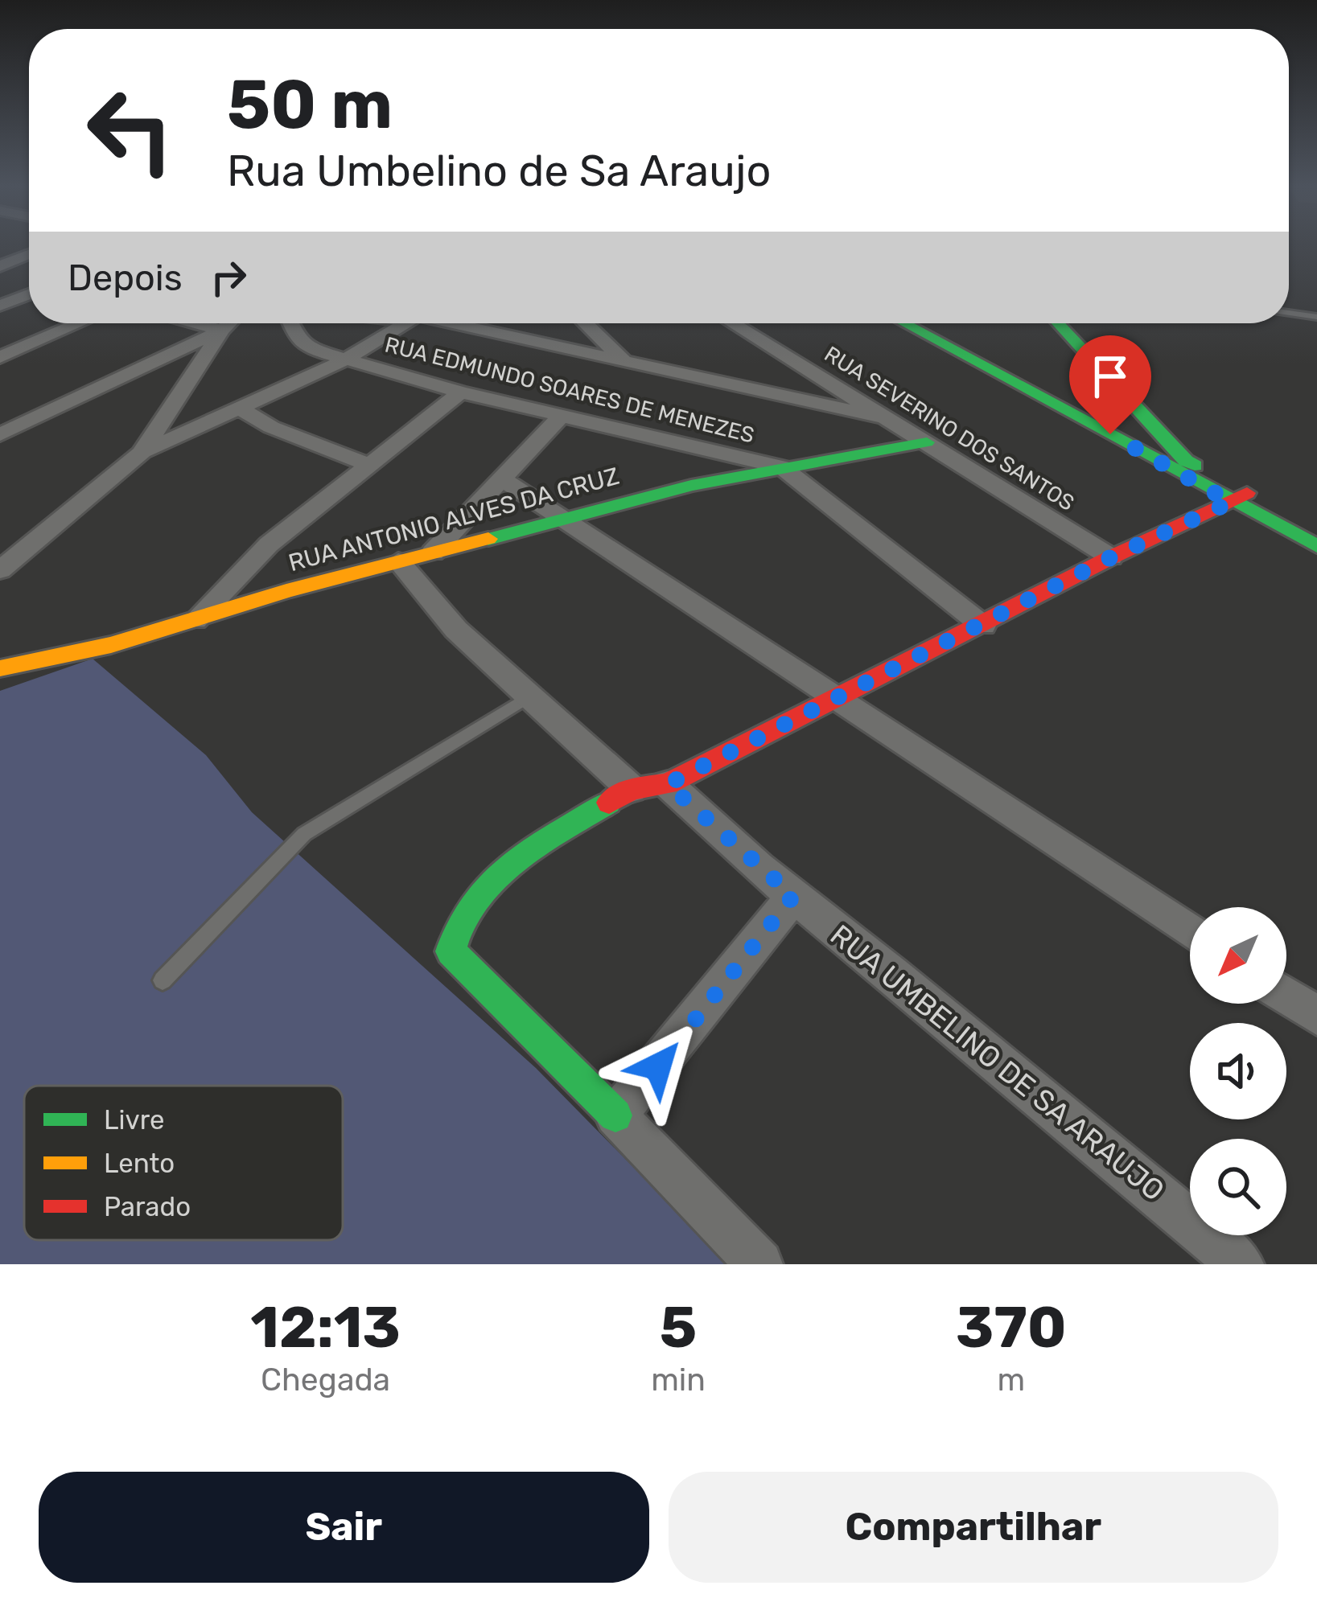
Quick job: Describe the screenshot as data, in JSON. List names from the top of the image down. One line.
{"streets":{"street":["RUA EDMUNDO SOARES DE MENEZES","RUA SEVERINO DOS SANTOS","RUA ANTONIO ALVES DA CRUZ","RUA UMBELINO DE SA ARAUJO"]},"crossings":[["RUA EDMUNDO SOARES DE MENEZES","RUA ANTONIO ALVES DA CRUZ"],["RUA SEVERINO DOS SANTOS","RUA ANTONIO ALVES DA CRUZ"],["RUA ANTONIO ALVES DA CRUZ","RUA UMBELINO DE SA ARAUJO"]],"legend":["Livre","Lento","Parado"],"north":"bottom left","page":{"turn":["50 m","Rua Umbelino de Sa Araujo"],"then":"Depois","eta":["12:13","Chegada","5","min","370","m"],"buttons":["Sair","Compartilhar"]}}
